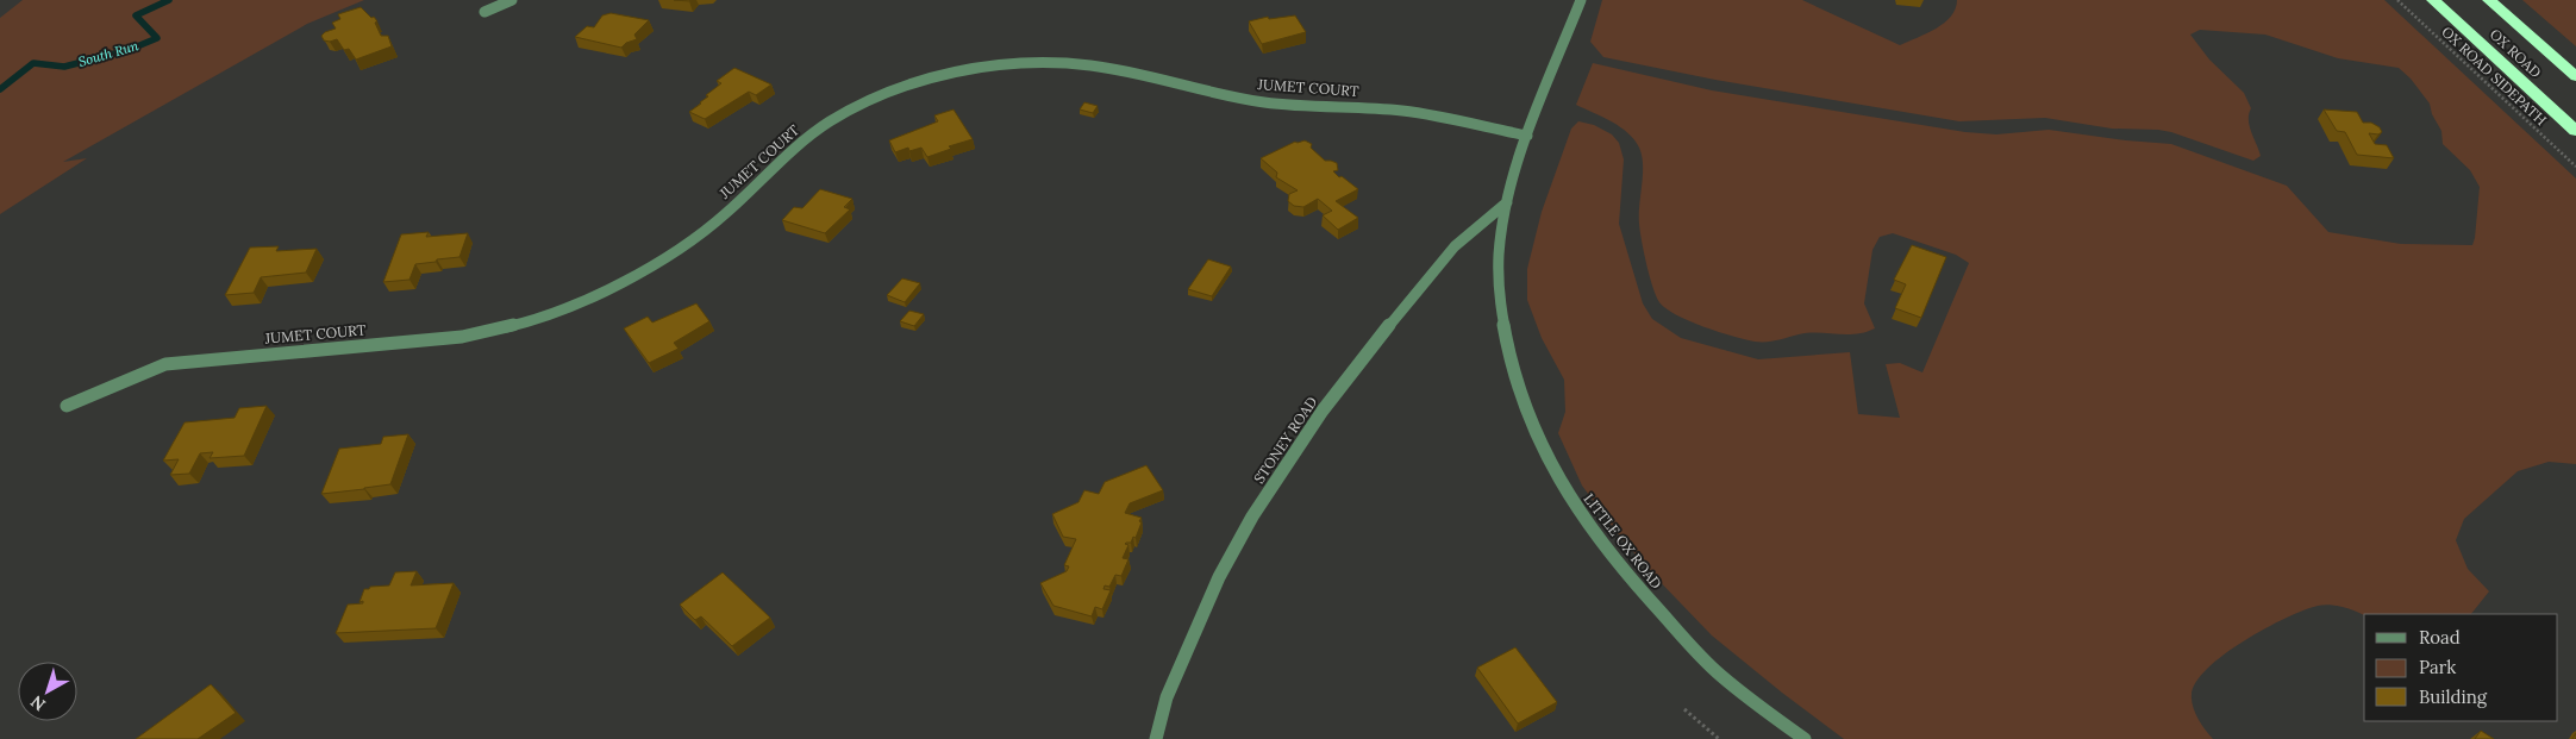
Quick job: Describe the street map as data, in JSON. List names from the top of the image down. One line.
{"streets":{"highway":["OX ROAD"],"street":["JUMET COURT","STONEY ROAD","LITTLE OX ROAD"],"path":["OX ROAD SIDEPATH"]},"crossings":[["JUMET COURT","LITTLE OX ROAD"],["STONEY ROAD","LITTLE OX ROAD"]],"water":["South Run"],"legend":["Road","Park","Building"],"north":"bottom left"}
